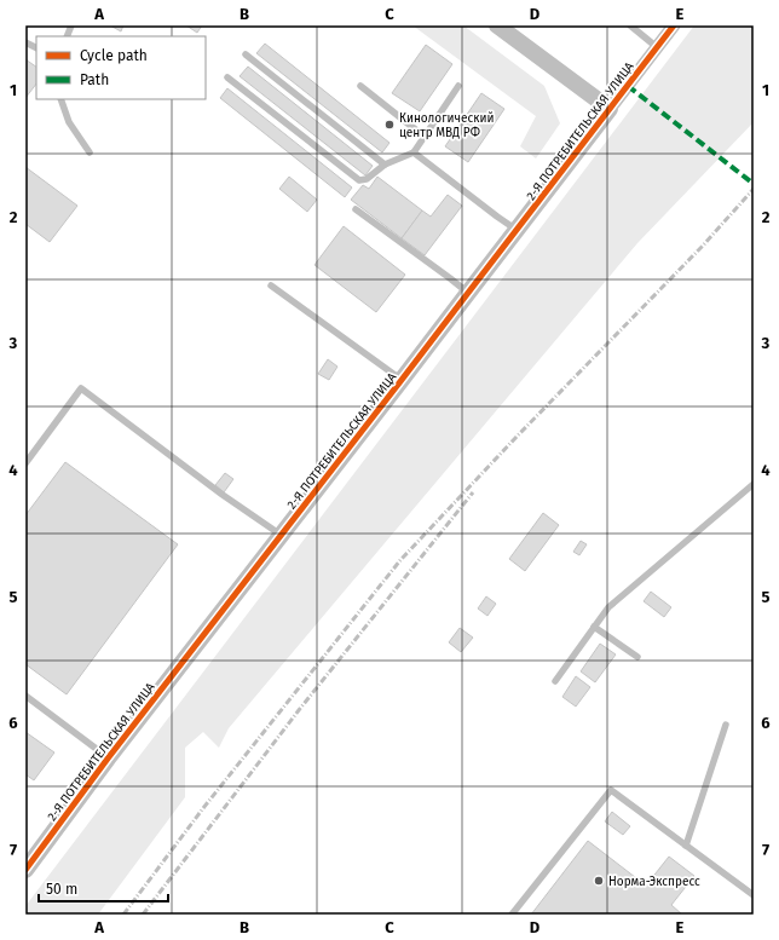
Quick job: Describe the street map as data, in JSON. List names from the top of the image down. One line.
{"streets":{"street":["2-Я ПОТРЕБИТЕЛЬСКАЯ УЛИЦА"]},"places":["Кинологический центр МВД РФ","Норма-Экспресс"],"legend":["Cycle path","Path"],"scale_bar":"50 m","grid":{"columns":["A","B","C","D","E"],"rows":["1","2","3","4","5","6","7"]}}
